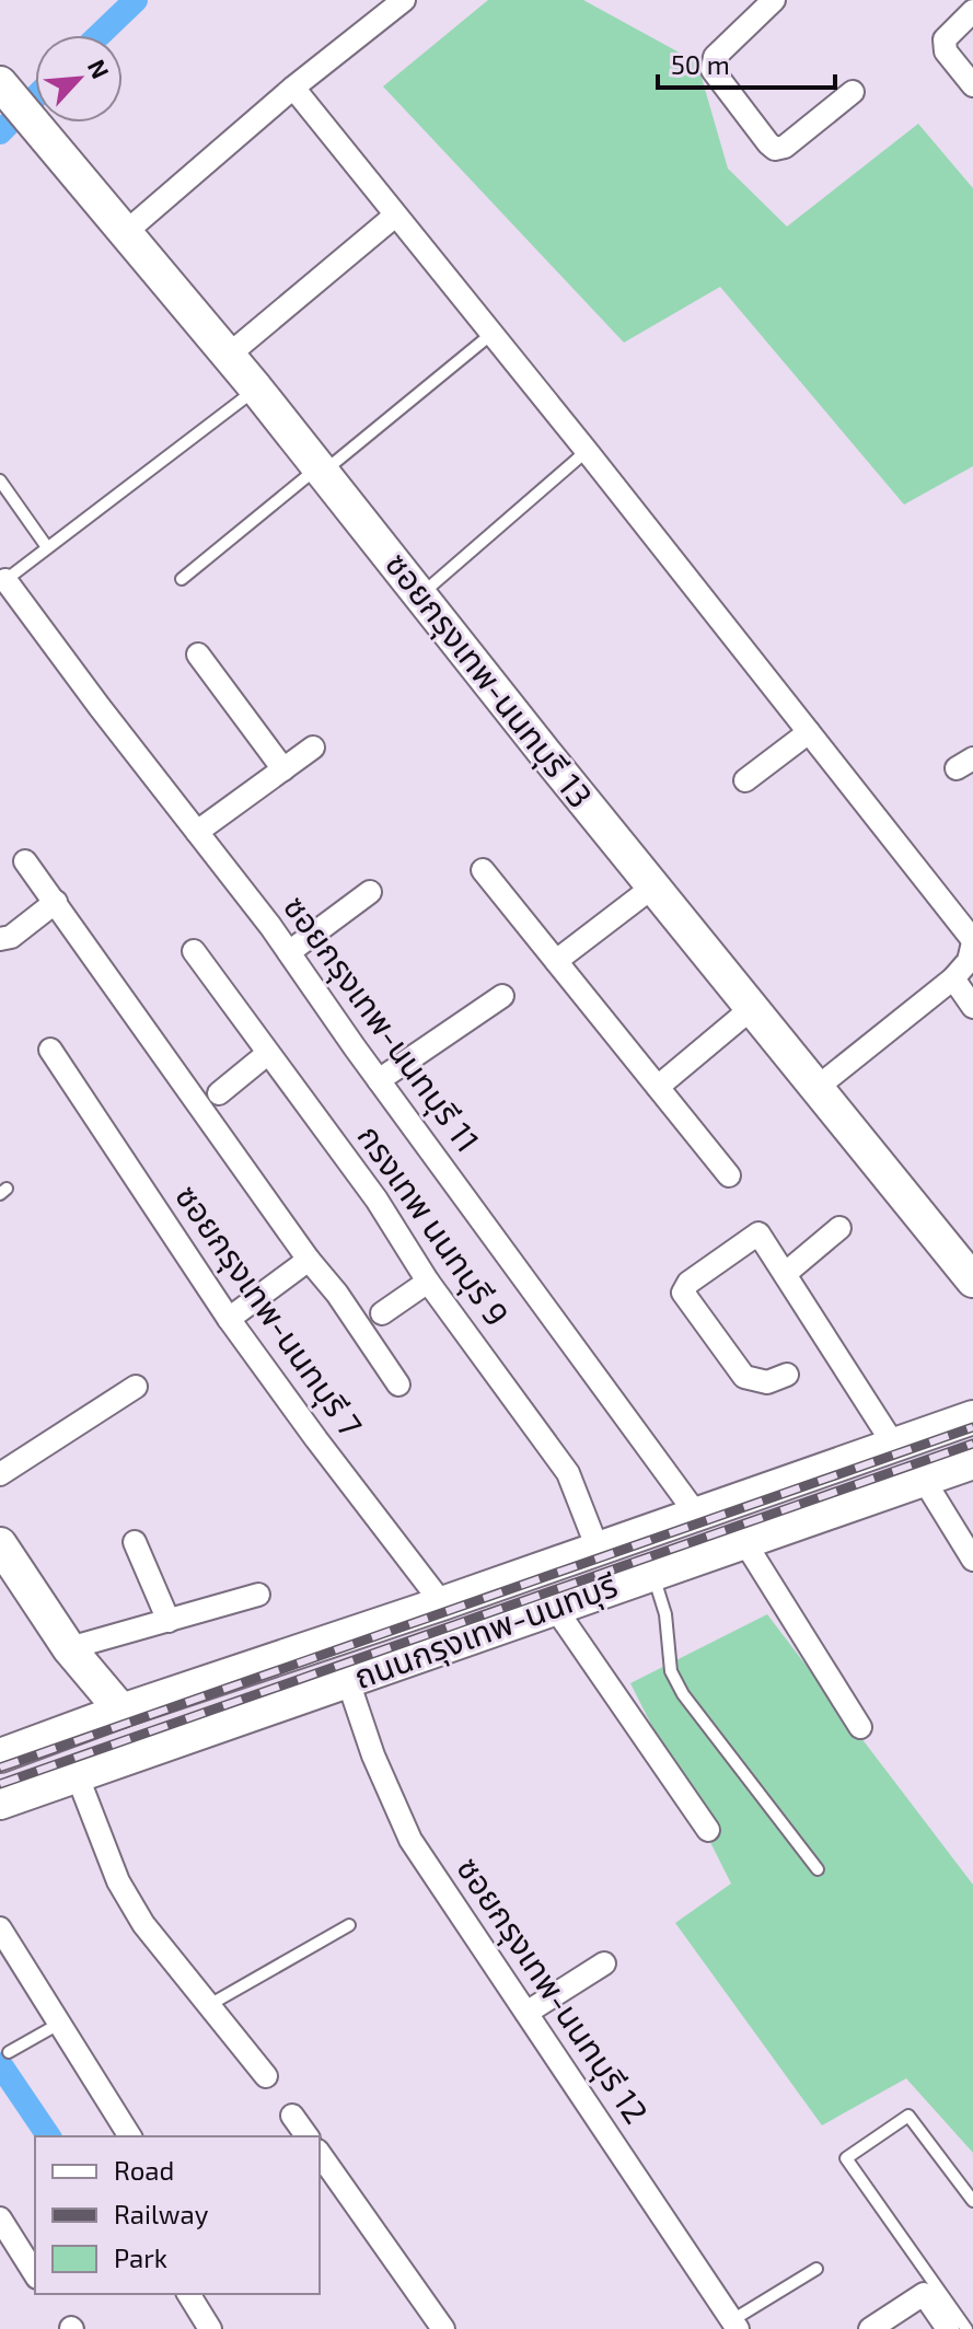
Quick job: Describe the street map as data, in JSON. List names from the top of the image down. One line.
{"streets":{"main road":["ซอยกรุงเทพ-นนทบุรี 13","ถนนกรุงเทพ-นนทบุรี"],"street":["ซอยกรุงเทพ-นนทบุรี 11","กรงเทพ นนทบุรี 9","ซอยกรุงเทพ-นนทบุรี 7","ซอยกรุงเทพ-นนทบุรี 12"]},"crossings":[["ซอยกรุงเทพ-นนทบุรี 11","ถนนกรุงเทพ-นนทบุรี"],["กรงเทพ นนทบุรี 9","ถนนกรุงเทพ-นนทบุรี"],["ซอยกรุงเทพ-นนทบุรี 7","ถนนกรุงเทพ-นนทบุรี"],["ถนนกรุงเทพ-นนทบุรี","ซอยกรุงเทพ-นนทบุรี 12"]],"legend":["Road","Railway","Park"],"scale_bar":"50 m","north":"top right"}
